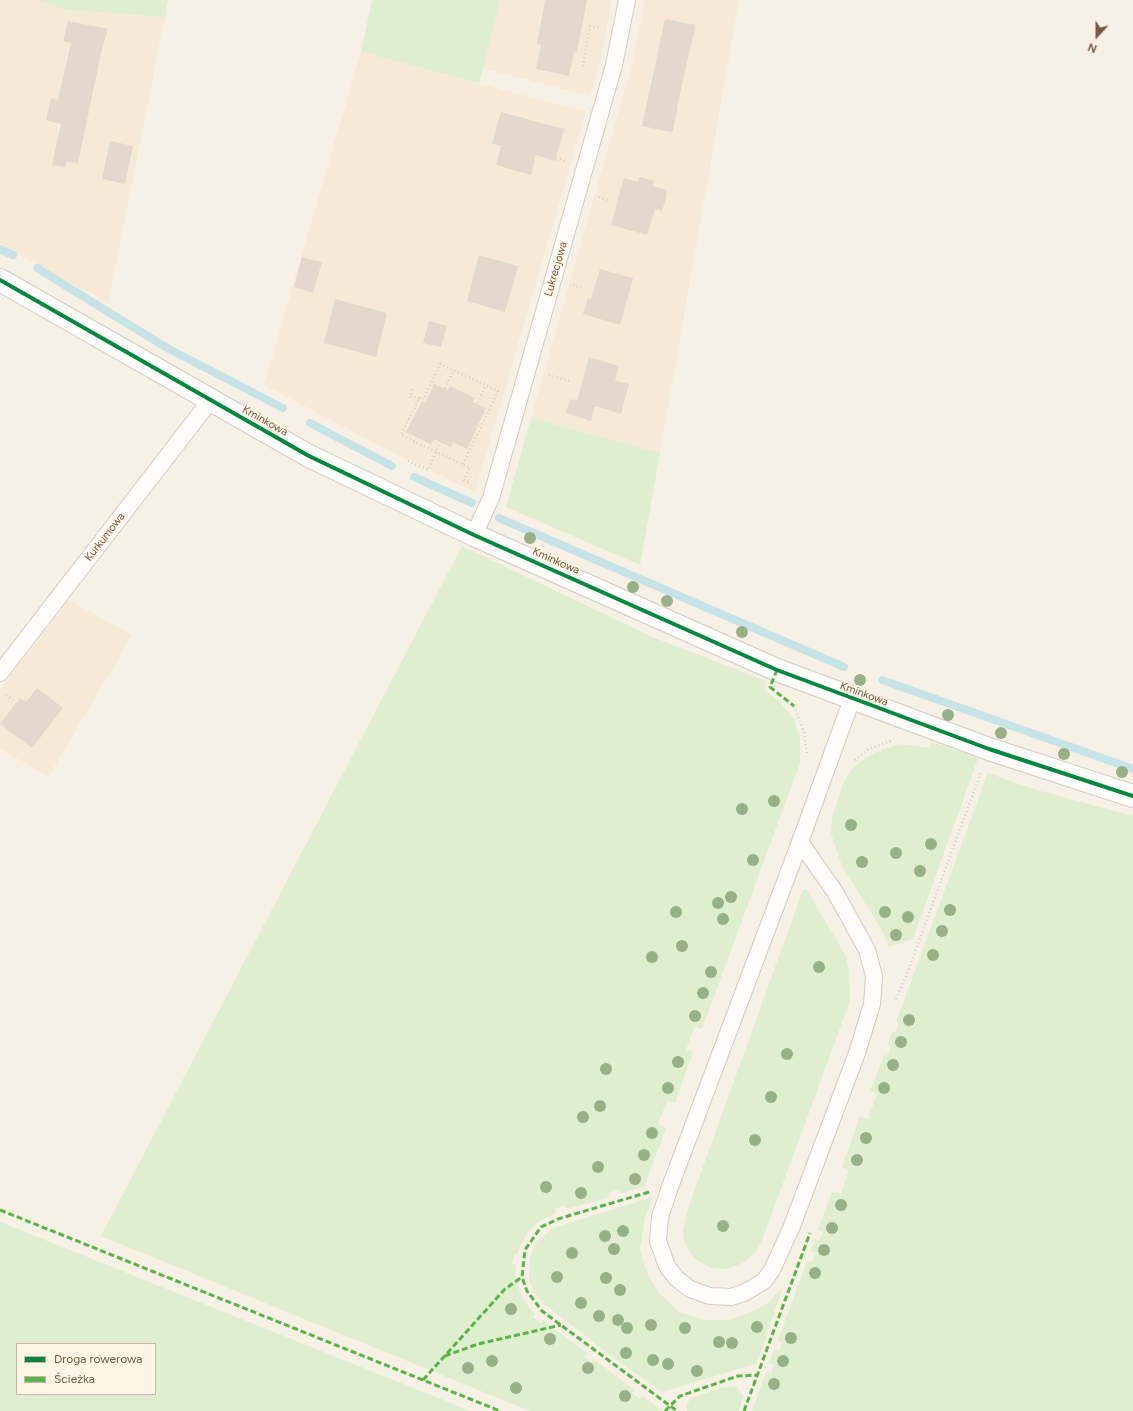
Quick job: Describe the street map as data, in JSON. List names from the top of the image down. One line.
{"streets":{"street":["Kminkowa"],"lane":["Lukrecjowa","Kurkumowa"]},"crossings":[["Lukrecjowa","Kminkowa"],["Kminkowa","Kurkumowa"]],"legend":["Droga rowerowa","Ścieżka"],"north":"bottom"}
